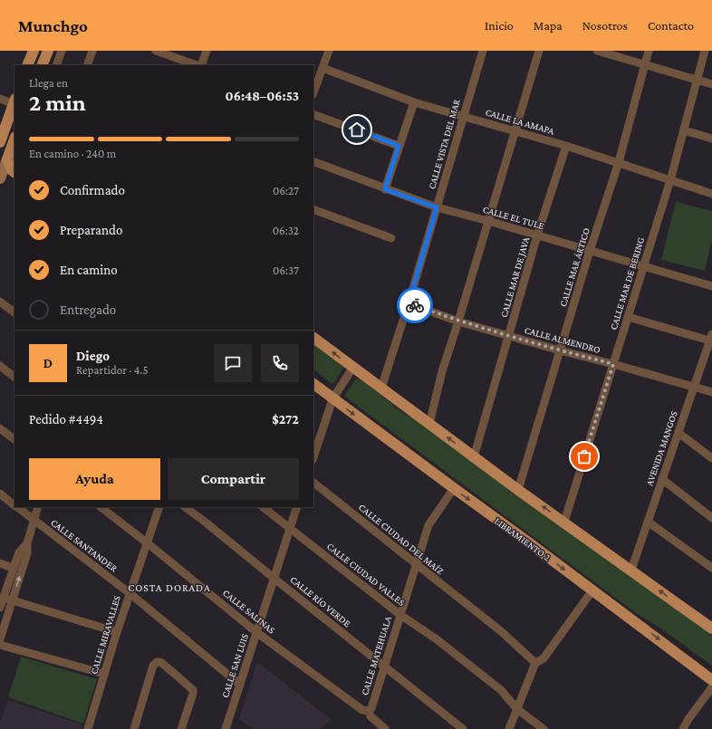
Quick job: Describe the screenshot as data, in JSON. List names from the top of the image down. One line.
{"streets":{"main road":["LIBRAMIENTO 2"],"street":["CALLE LA AMAPA","CALLE VISTA DEL MAR","CALLE EL TULE","CALLE MAR ÁRTICO","CALLE MAR DE JAVA","CALLE MAR DE BERING","CALLE ALMENDRO","AVENIDA MANGOS","CALLE CIUDAD DEL MAÍZ","CALLE SANTANDER","CALLE CIUDAD VALLES","CALLE RÍO VERDE","CALLE SALINAS","CALLE MIRAVALLES","CALLE MATEHUALA","CALLE SAN LUIS"]},"crossings":[["CALLE LA AMAPA","CALLE VISTA DEL MAR"],["CALLE LA AMAPA","CALLE MAR ÁRTICO"],["CALLE LA AMAPA","CALLE MAR DE JAVA"],["CALLE LA AMAPA","CALLE MAR DE BERING"],["CALLE VISTA DEL MAR","CALLE EL TULE"],["CALLE VISTA DEL MAR","CALLE ALMENDRO"],["CALLE EL TULE","CALLE MAR ÁRTICO"],["CALLE EL TULE","CALLE MAR DE JAVA"],["CALLE EL TULE","CALLE MAR DE BERING"],["CALLE MAR ÁRTICO","CALLE ALMENDRO"],["CALLE MAR DE JAVA","CALLE ALMENDRO"],["CALLE MAR DE BERING","CALLE ALMENDRO"],["CALLE ALMENDRO","AVENIDA MANGOS"],["CALLE CIUDAD DEL MAÍZ","CALLE MATEHUALA"],["LIBRAMIENTO 2","CALLE MATEHUALA"],["CALLE SANTANDER","CALLE MIRAVALLES"],["CALLE SANTANDER","CALLE SAN LUIS"],["CALLE CIUDAD VALLES","CALLE MATEHUALA"],["CALLE CIUDAD VALLES","CALLE SAN LUIS"],["CALLE RÍO VERDE","CALLE MATEHUALA"],["CALLE RÍO VERDE","CALLE SAN LUIS"],["CALLE SALINAS","CALLE MIRAVALLES"],["CALLE SALINAS","CALLE MATEHUALA"],["CALLE SALINAS","CALLE SAN LUIS"]],"districts":["COSTA DORADA"],"page":{"header":"Munchgo","nav":["Inicio","Mapa","Nosotros","Contacto"],"heading":["2 min","Llega en","06:48–06:53"],"panel":["Diego","Repartidor · 4.5","Pedido #4494","$272"],"bar":"En camino · 240 m","list":[["Confirmado","06:27"],["Preparando","06:32"],["En camino","06:37"],"Entregado"],"round":"D","buttons":["Ayuda","Compartir"]}}
